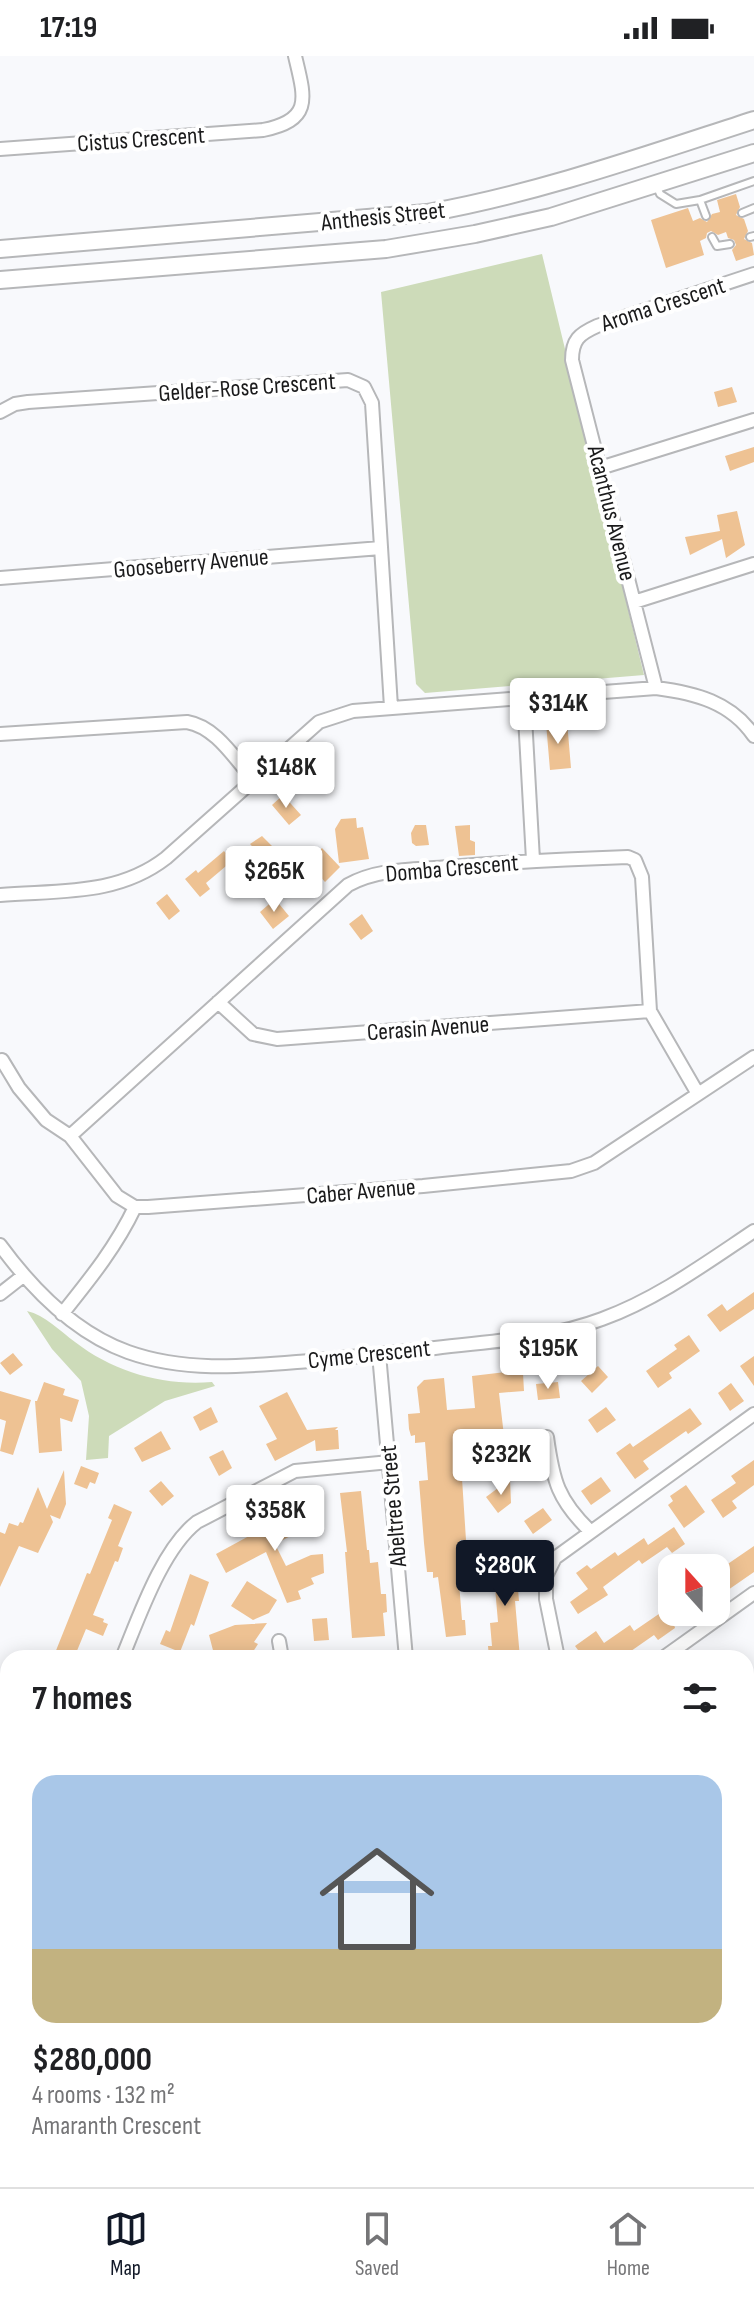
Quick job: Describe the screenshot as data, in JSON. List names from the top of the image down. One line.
{"streets":{"street":["Cistus Crescent","Anthesis Street","Aroma Crescent","Gelder-Rose Crescent","Acanthus Avenue","Gooseberry Avenue","Domba Crescent","Cerasin Avenue","Caber Avenue","Cyme Crescent","Abeltree Street"]},"crossings":[["Aroma Crescent","Acanthus Avenue"],["Gelder-Rose Crescent","Gooseberry Avenue"],["Domba Crescent","Cerasin Avenue"],["Domba Crescent","Caber Avenue"],["Cyme Crescent","Abeltree Street"]],"north":"top","page":{"status":"17:19","price":["$314K","$148K","$265K","$195K","$232K","$358K","$280K"],"heading":"7 homes","list":[{"name":"$280,000","note":"4 rooms · 132 m² · Amaranth Crescent"}],"tabs":["Map","Saved","Home"]}}
